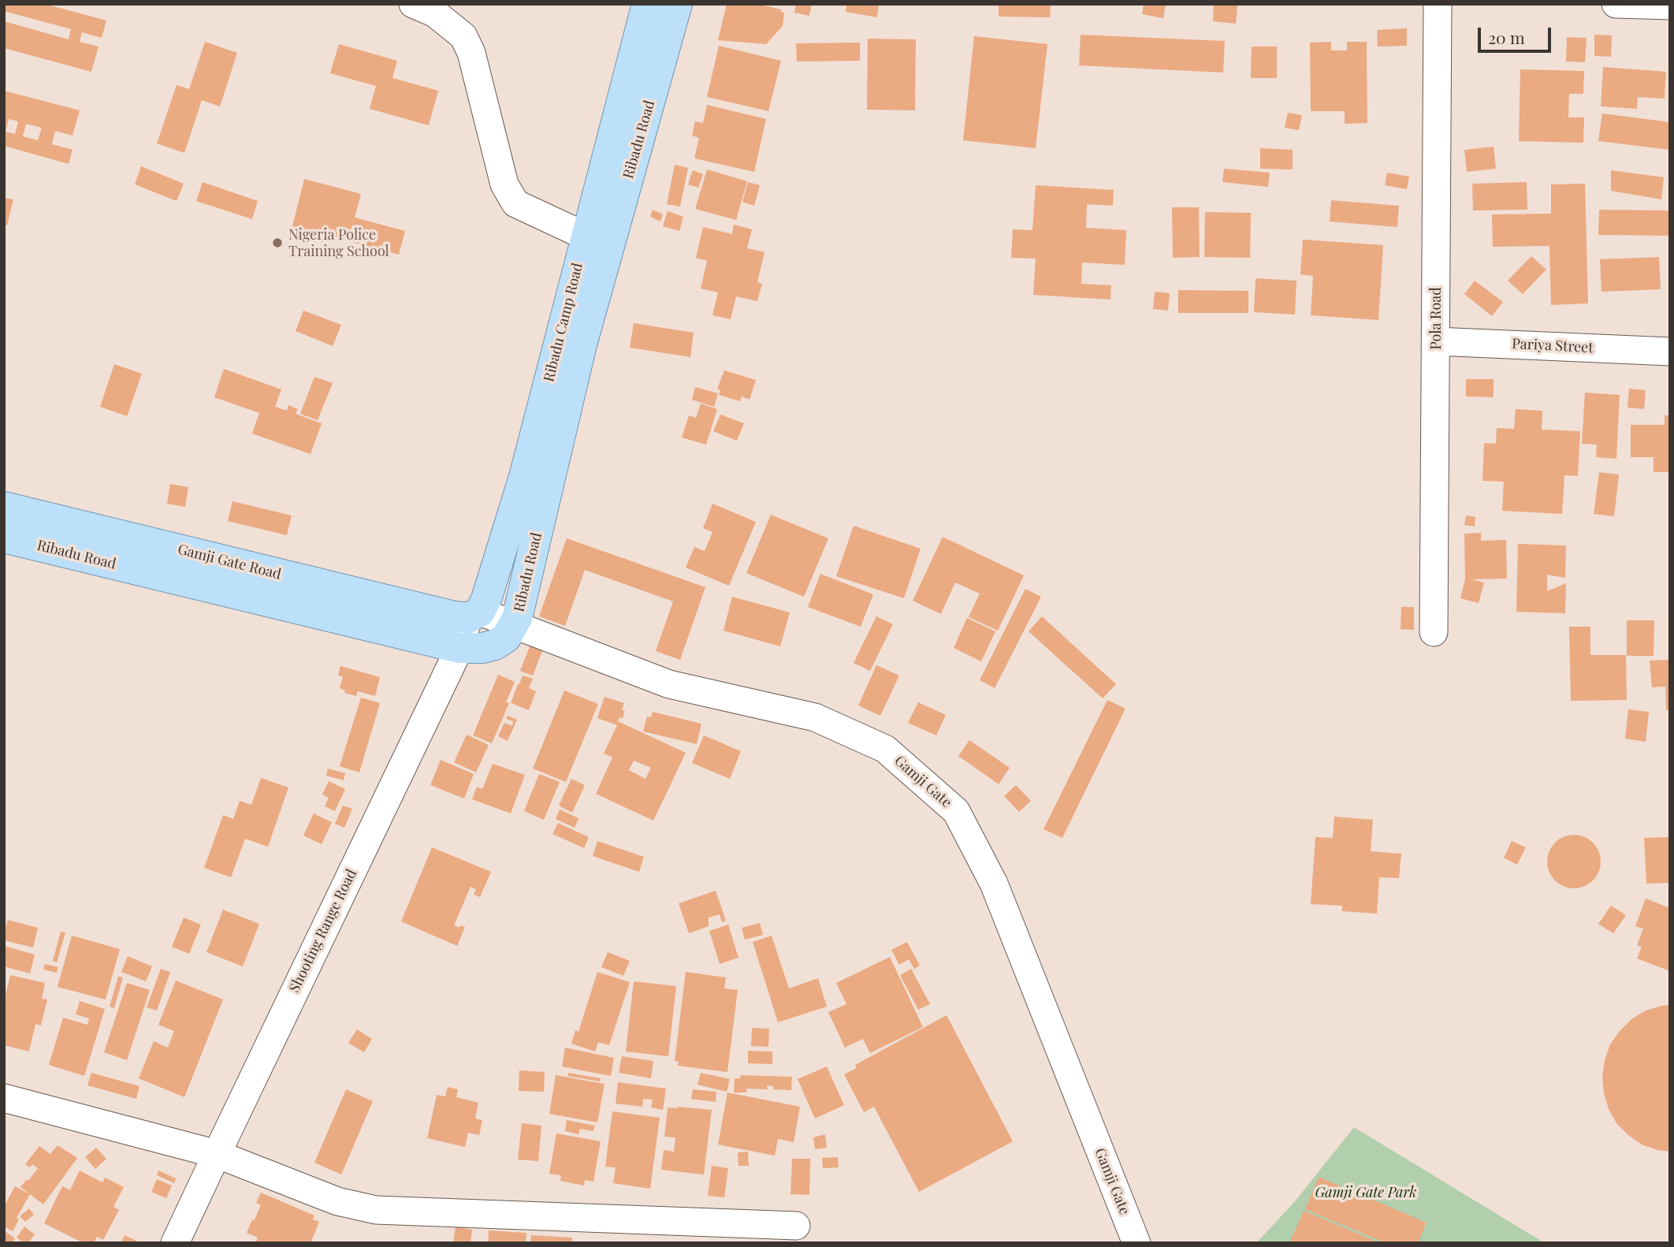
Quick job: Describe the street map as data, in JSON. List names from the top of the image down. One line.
{"streets":{"main road":["Ribadu Road","Ribadu Camp Road","Gamji Gate Road"],"street":["Pola Road","Pariya Street","Gamji Gate","Shooting Range Road"]},"crossings":[["Ribadu Road","Gamji Gate"],["Ribadu Road","Shooting Range Road"],["Pola Road","Pariya Street"],["Ribadu Camp Road","Gamji Gate Road"],["Ribadu Camp Road","Gamji Gate"],["Ribadu Camp Road","Shooting Range Road"],["Gamji Gate Road","Gamji Gate"],["Gamji Gate Road","Shooting Range Road"],["Gamji Gate","Shooting Range Road"]],"parks":["Gamji Gate Park"],"places":["Nigeria Police Training School"],"scale_bar":"20 m"}
